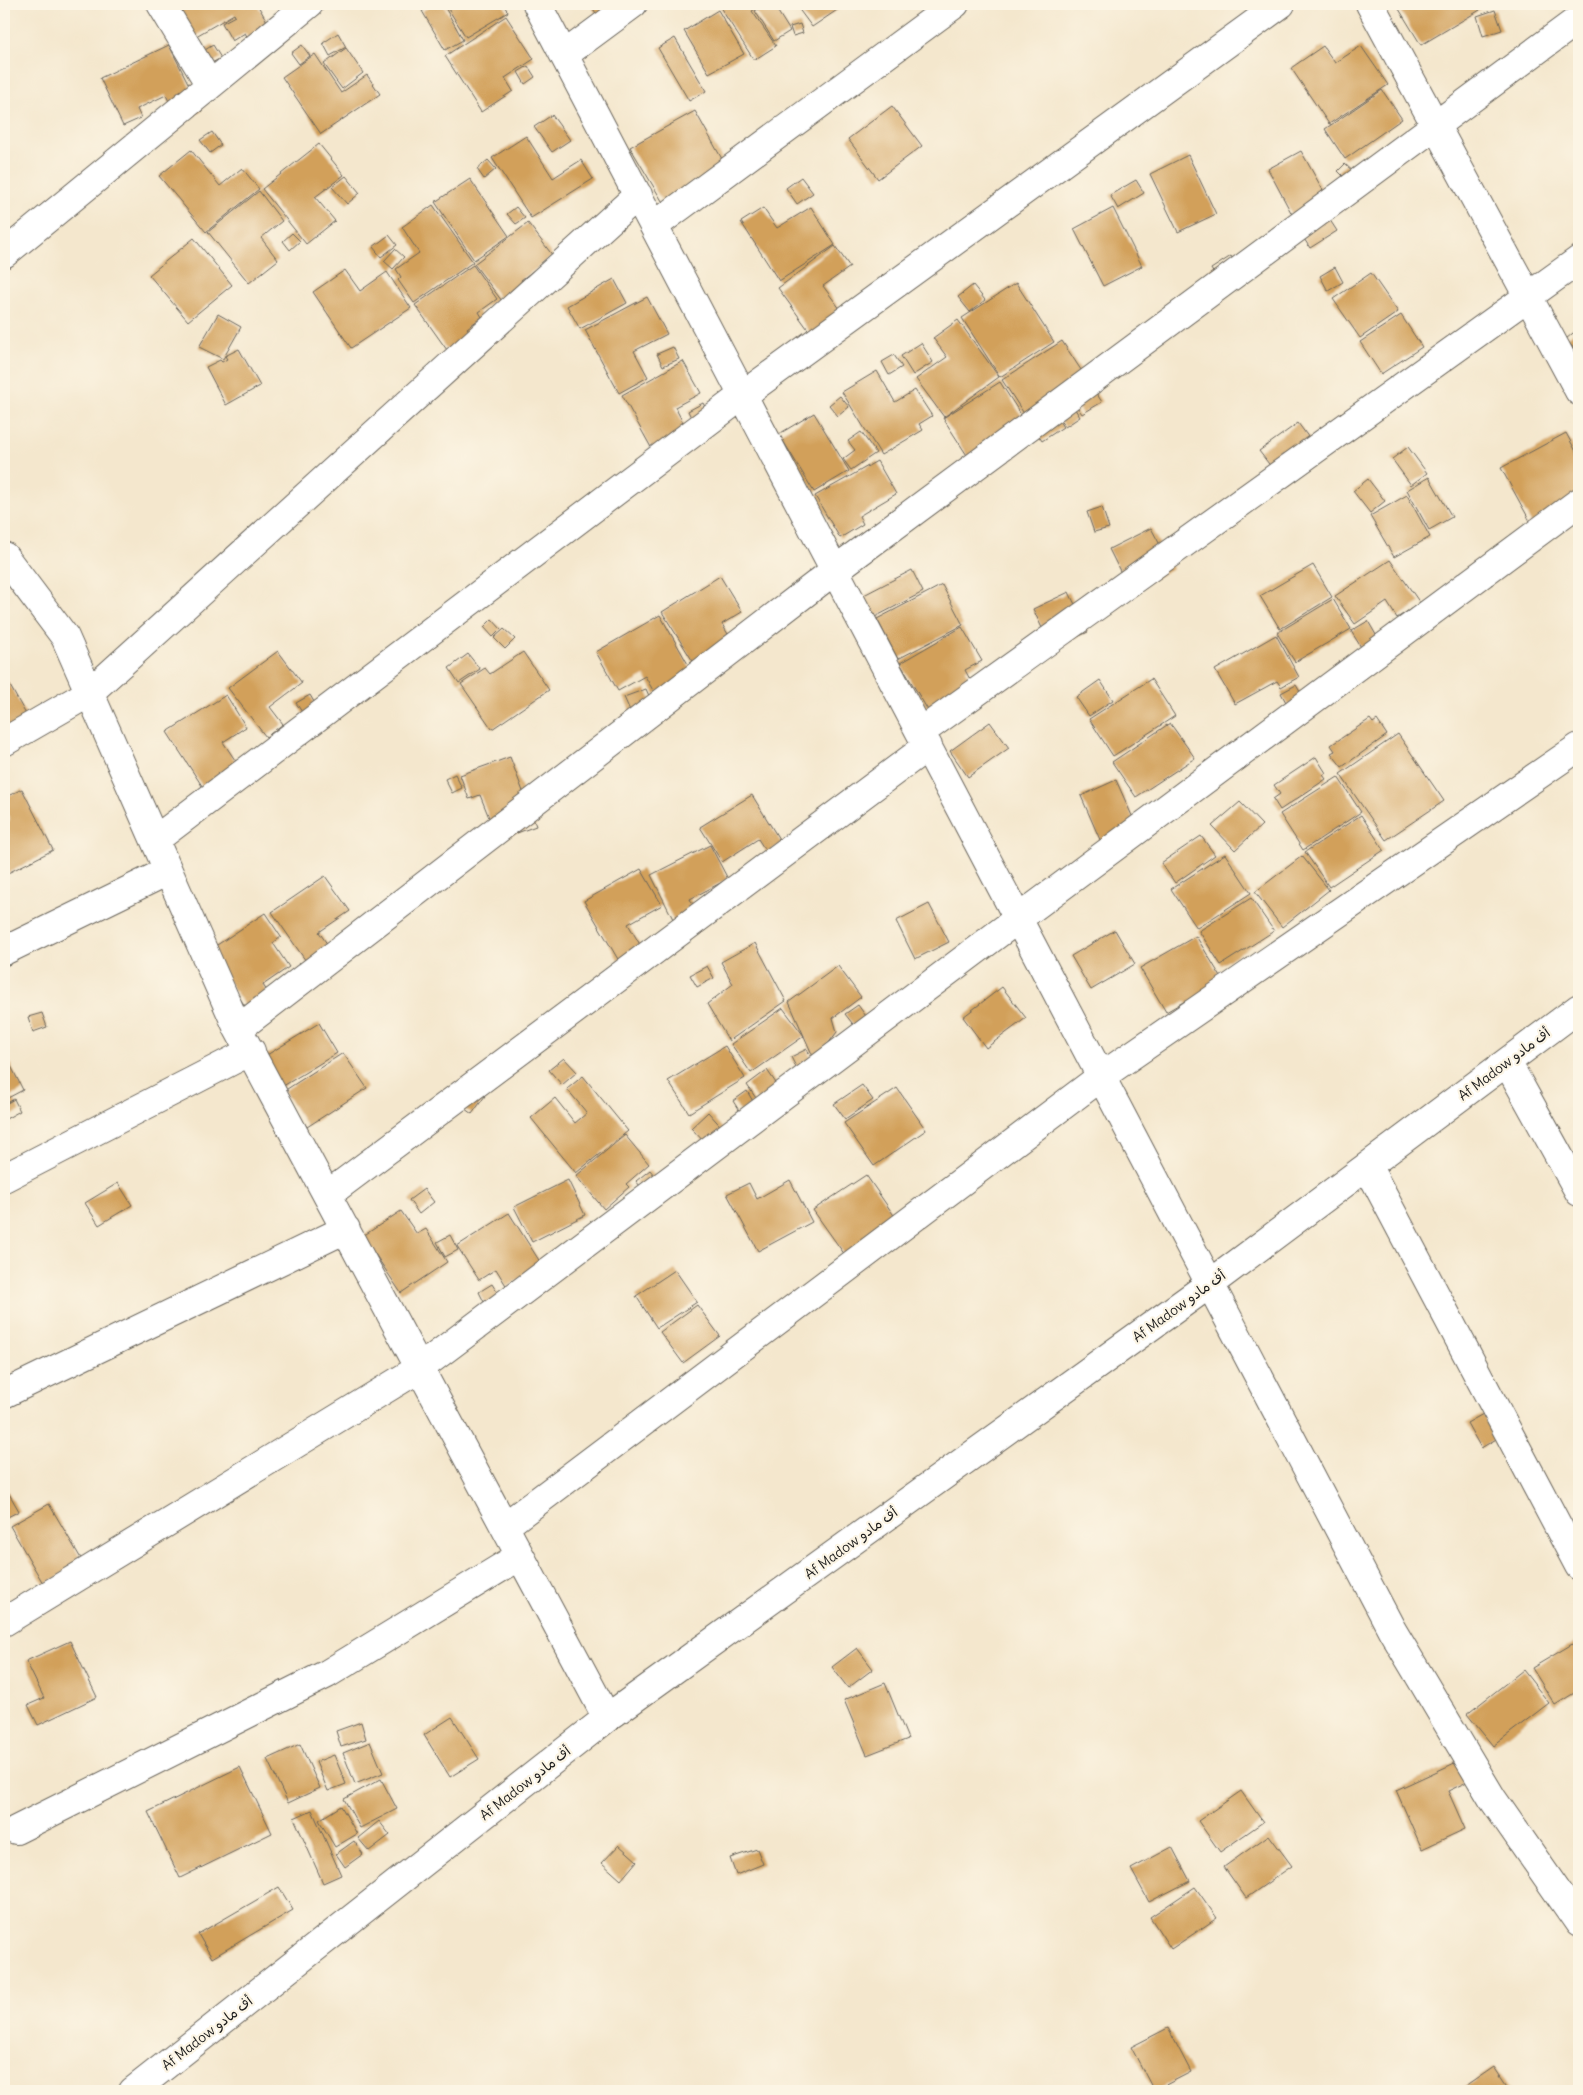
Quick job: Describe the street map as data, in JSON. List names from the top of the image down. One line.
{"streets":{"street":["Af Madow أف مادو"]}}
